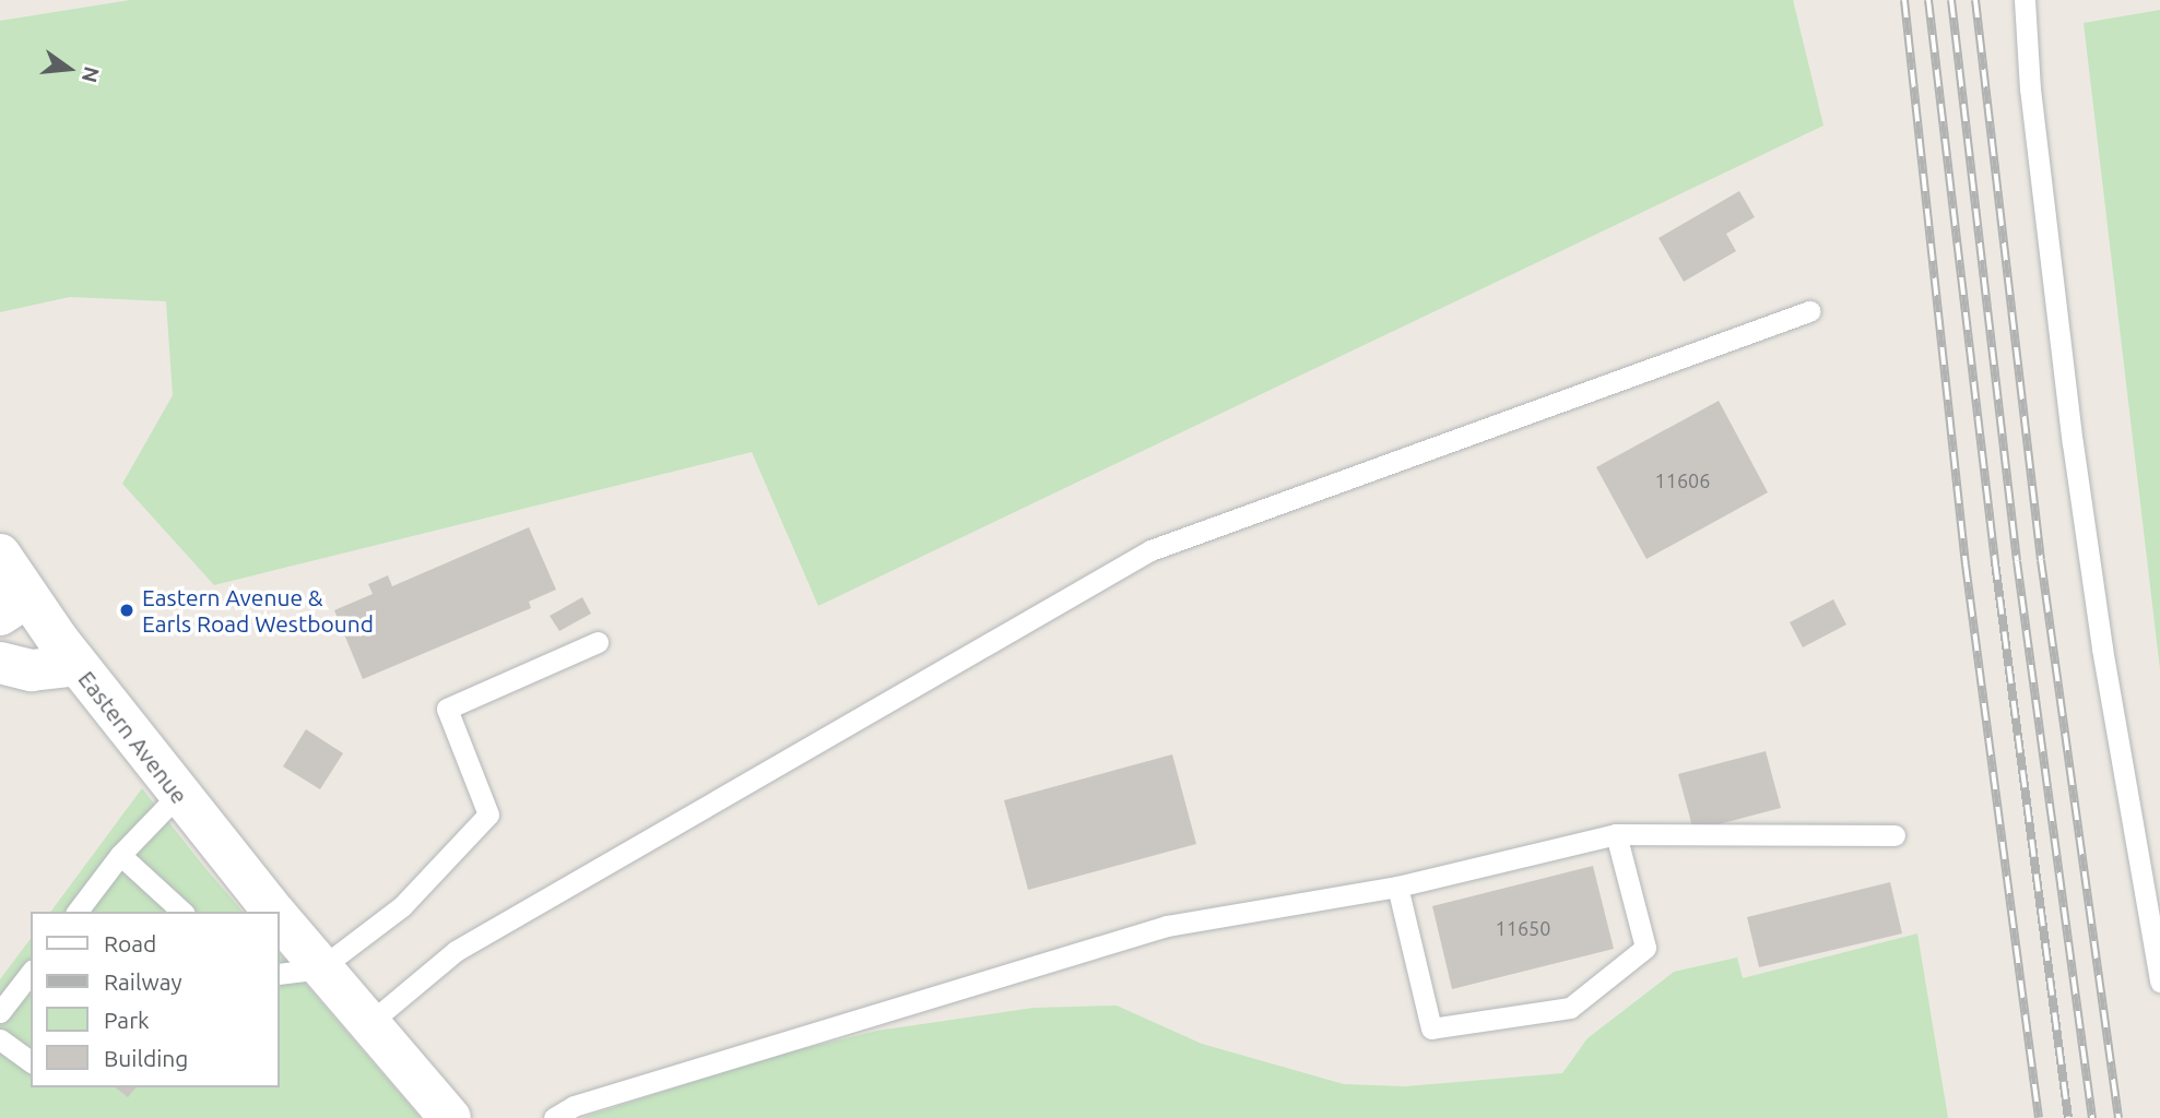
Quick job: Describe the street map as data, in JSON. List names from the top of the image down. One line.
{"streets":{"main road":["Eastern Avenue"]},"places":["Eastern Avenue & Earls Road Westbound"],"house_numbers":["11606","11650"],"legend":["Road","Railway","Park","Building"],"north":"right"}
